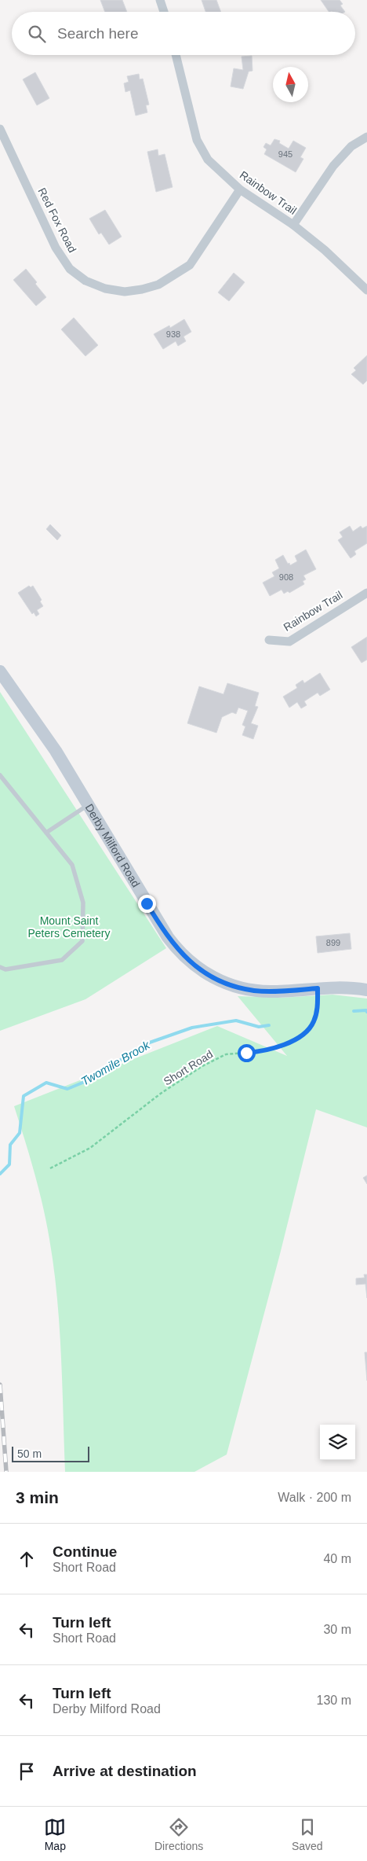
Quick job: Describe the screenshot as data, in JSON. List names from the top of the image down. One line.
{"streets":{"main road":["Derby Milford Road"],"street":["Rainbow Trail","Red Fox Road"],"path":["Short Road"]},"crossings":[["Rainbow Trail","Red Fox Road"],["Derby Milford Road","Short Road"]],"water":["Twomile Brook"],"parks":["Mount Saint Peters Cemetery"],"house_numbers":["945","938","908","899"],"scale_bar":"50 m","north":"top","page":{"search":"Search here","scale":"50 m","heading":["3 min","Walk · 200 m"],"list":[["Continue","Short Road","40 m"],["Turn left","Short Road","30 m"],["Turn left","Derby Milford Road","130 m"],"Arrive at destination"],"nav":["Map","Directions","Saved"]}}
